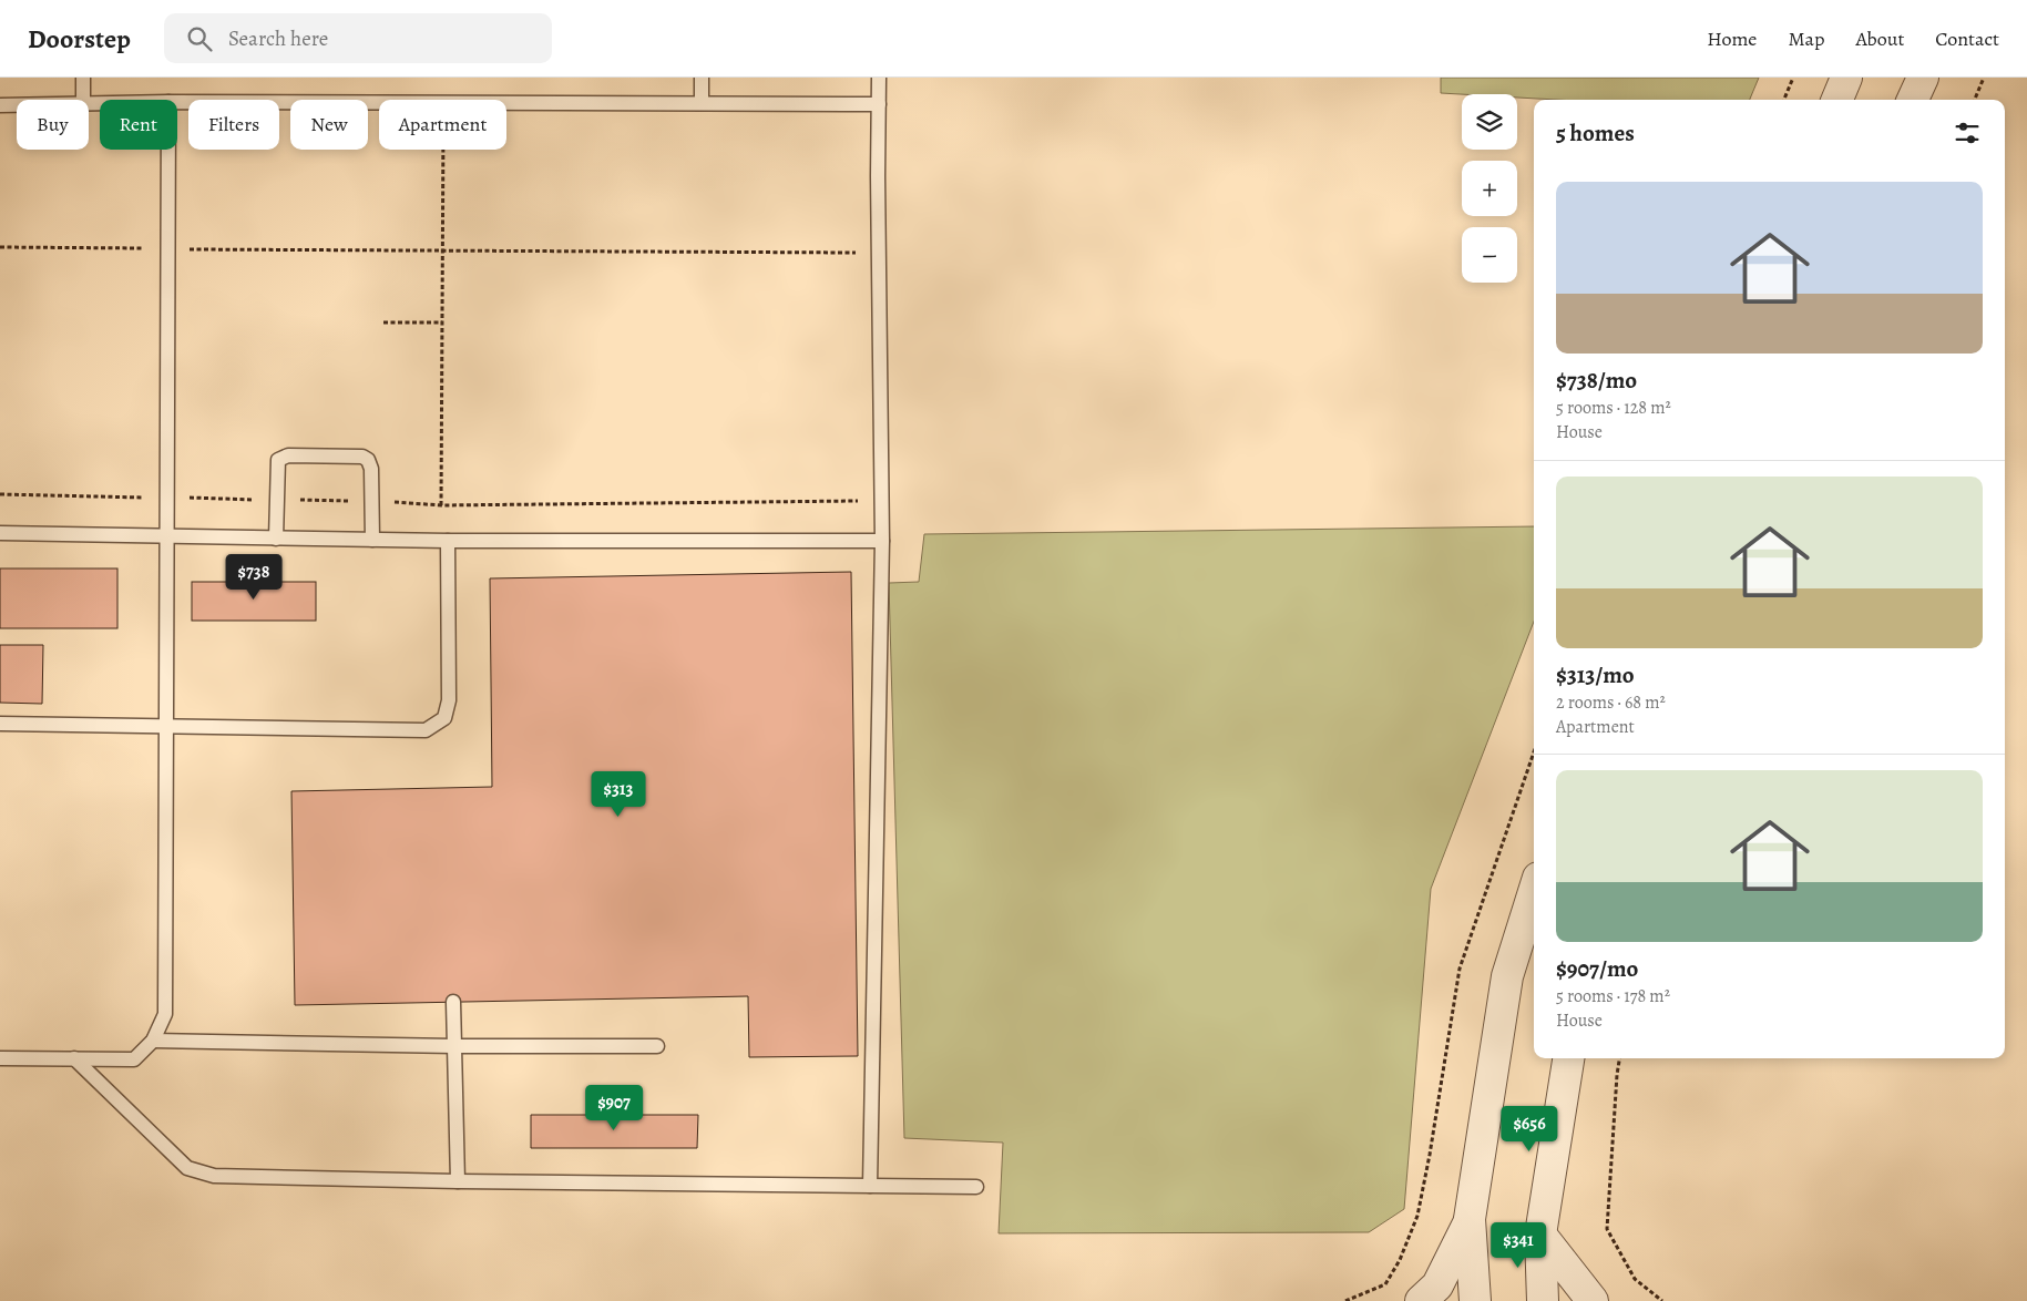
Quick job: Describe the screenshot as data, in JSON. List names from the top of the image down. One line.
{"page":{"header":"Doorstep","search":"Search here","nav":["Home","Map","About","Contact"],"map_buttons":["+","−"],"chip":["Buy","Rent","Filters","New","Apartment"],"heading":"5 homes","list":[{"name":"$738/mo","note":"5 rooms · 128 m² · House"},{"name":"$313/mo","note":"2 rooms · 68 m² · Apartment"},{"name":"$907/mo","note":"5 rooms · 178 m² · House"}],"price":["$738","$313","$907","$656","$341"]}}
